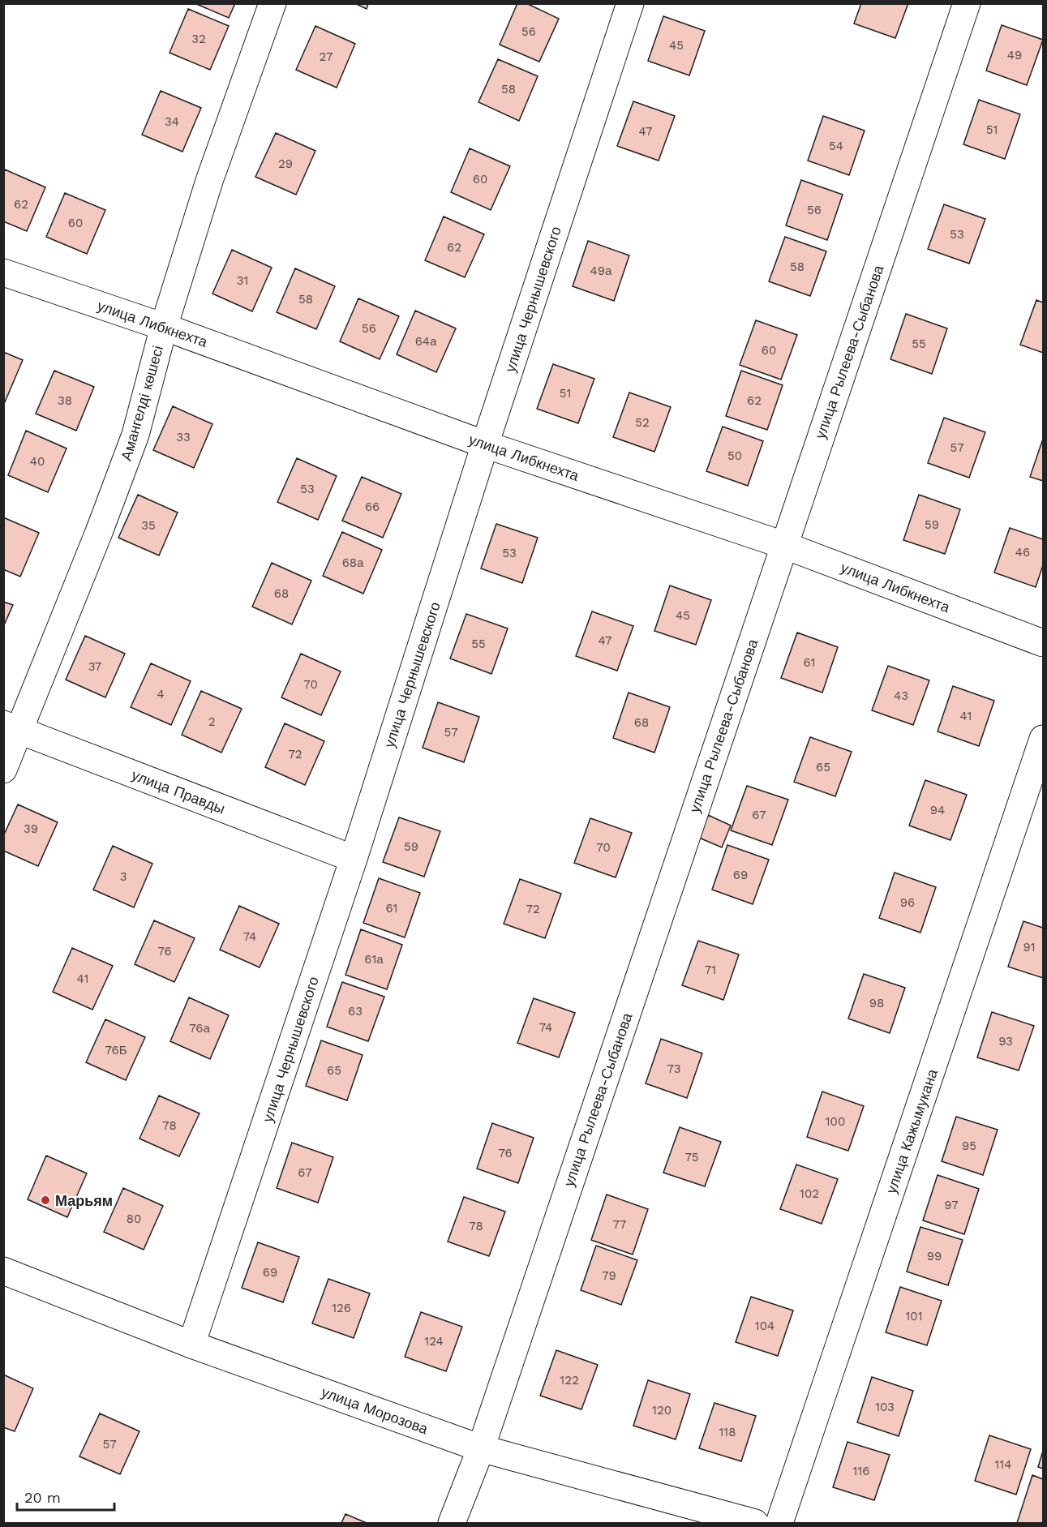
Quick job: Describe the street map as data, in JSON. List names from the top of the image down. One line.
{"streets":{"street":["улица Чернышевского","улица Либкнехта","улица Рылеева-Сыбанова","Амангелді көшесі","улица Правды","улица Кажымукана","улица Морозова"]},"crossings":[["улица Чернышевского","улица Либкнехта"],["улица Чернышевского","улица Правды"],["улица Чернышевского","улица Морозова"],["улица Либкнехта","улица Рылеева-Сыбанова"],["улица Либкнехта","Амангелді көшесі"],["улица Рылеева-Сыбанова","улица Морозова"],["Амангелді көшесі","улица Правды"]],"places":["Марьям"],"house_numbers":["56","32","45","49","27","58","34","51","47","54","29","60","62","56","60","53","62","58","49а","31","58","56","64а","55","60","51","38","62","52","33","57","50","40","53","66","59","35","46","53","68а","68","45","47","55","61","37","70","4","43","41","2","68","57","72","65","94","67","39","59","70","69","3","96","61","72","74","91","76","61а","71","41","98","63","74","76а","93","76Б","73","65","100","78","95","76","75","67","102","97","80","77","78","99","69","79","126","101","104","124","122","103","120","118","57","114","116"],"scale_bar":"20 m"}
